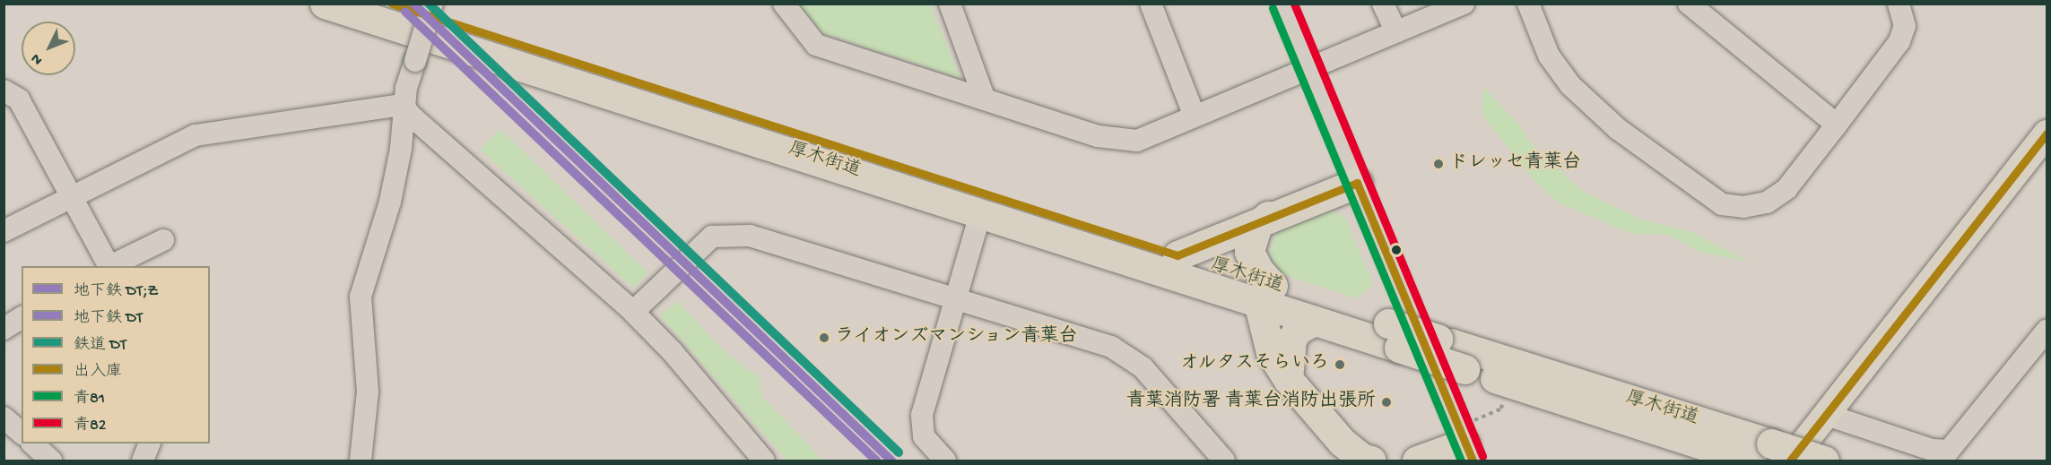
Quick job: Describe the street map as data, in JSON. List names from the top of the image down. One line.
{"streets":{"highway":["厚木街道"]},"places":["ドレッセ青葉台","ライオンズマンション青葉台","オルタスそらいろ","青葉消防署 青葉台消防出張所"],"lines":["metro line DT;Z","rail line DT","transit line 出入庫","transit line 青82","transit line 青81","metro line DT"],"legend":["地下鉄 DT;Z","地下鉄 DT","鉄道 DT","出入庫","青81","青82"],"north":"bottom left"}
